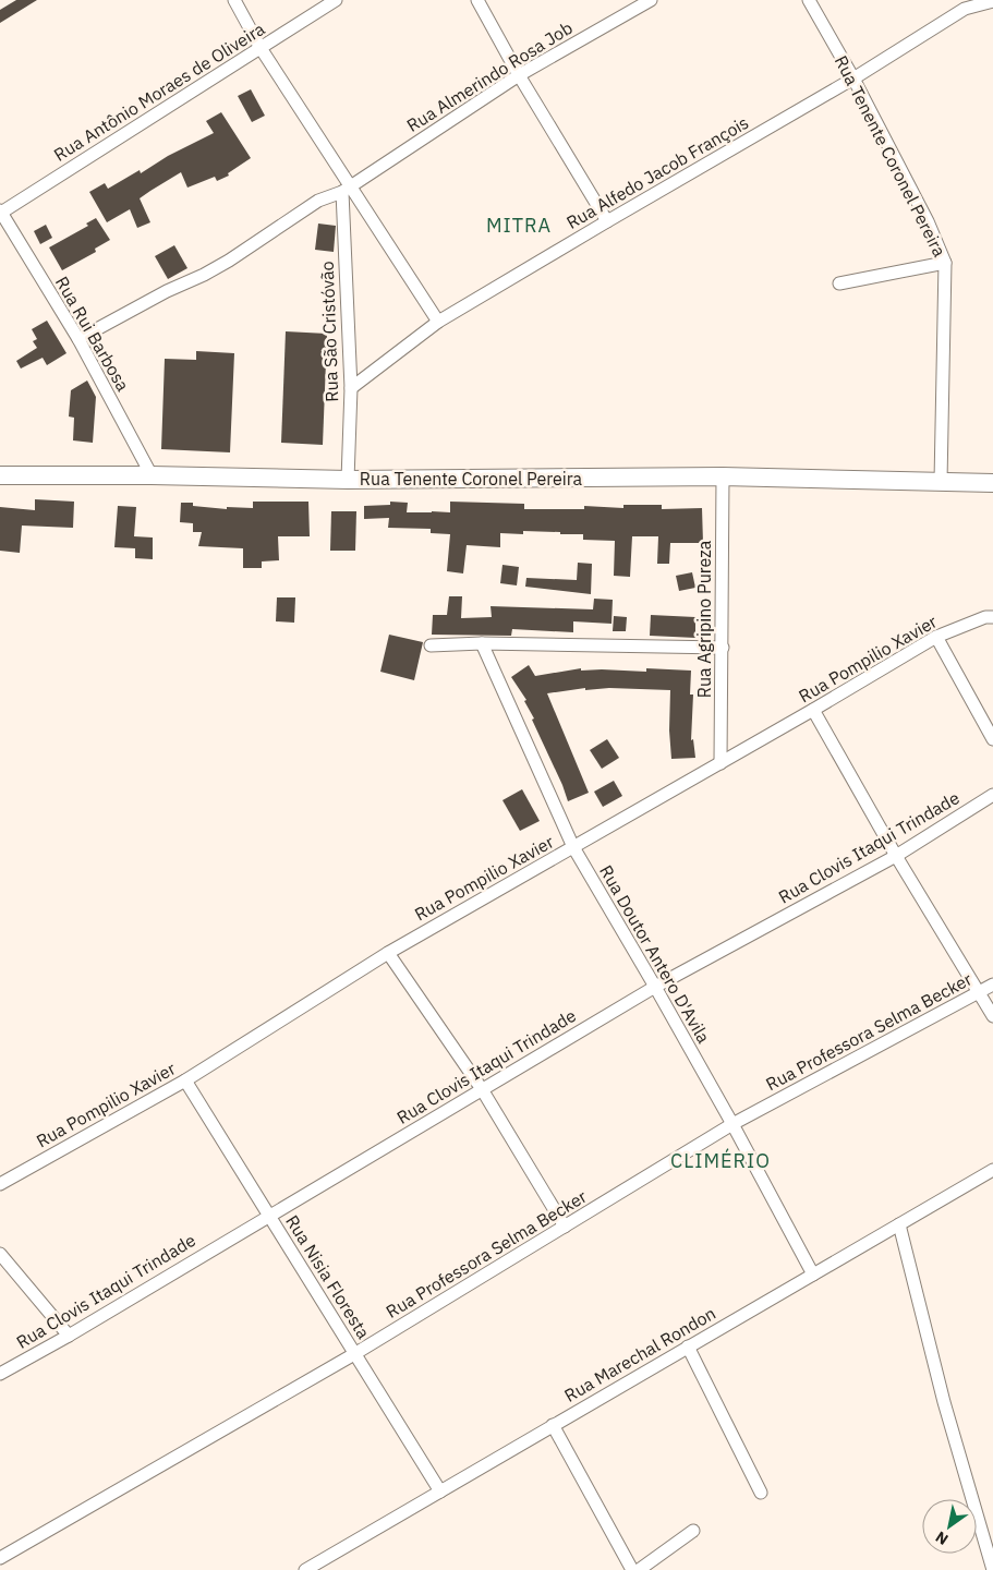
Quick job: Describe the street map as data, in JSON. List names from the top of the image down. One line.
{"streets":{"main road":["Rua Tenente Coronel Pereira"],"street":["Rua Almerindo Rosa Job","Rua Antônio Moraes de Oliveira","Rua Alfedo Jacob François","Rua São Cristóvão","Rua Rui Barbosa","Rua Agripino Pureza","Rua Pompilio Xavier","Rua Clovis Itaqui Trindade","Rua Doutor Antero D'Avila","Rua Professora Selma Becker","Rua Nisia Floresta","Rua Marechal Rondon"]},"crossings":[["Rua Almerindo Rosa Job","Rua São Cristóvão"],["Rua Almerindo Rosa Job","Rua Rui Barbosa"],["Rua Antônio Moraes de Oliveira","Rua São Cristóvão"],["Rua Antônio Moraes de Oliveira","Rua Rui Barbosa"],["Rua Tenente Coronel Pereira","Rua Alfedo Jacob François"],["Rua Tenente Coronel Pereira","Rua São Cristóvão"],["Rua Tenente Coronel Pereira","Rua Rui Barbosa"],["Rua Tenente Coronel Pereira","Rua Agripino Pureza"],["Rua Alfedo Jacob François","Rua São Cristóvão"],["Rua Agripino Pureza","Rua Pompilio Xavier"],["Rua Pompilio Xavier","Rua Doutor Antero D'Avila"],["Rua Pompilio Xavier","Rua Nisia Floresta"],["Rua Clovis Itaqui Trindade","Rua Doutor Antero D'Avila"],["Rua Clovis Itaqui Trindade","Rua Nisia Floresta"],["Rua Doutor Antero D'Avila","Rua Professora Selma Becker"],["Rua Doutor Antero D'Avila","Rua Marechal Rondon"],["Rua Professora Selma Becker","Rua Nisia Floresta"],["Rua Nisia Floresta","Rua Marechal Rondon"]],"districts":["MITRA","CLIMÉRIO"],"north":"bottom left"}
